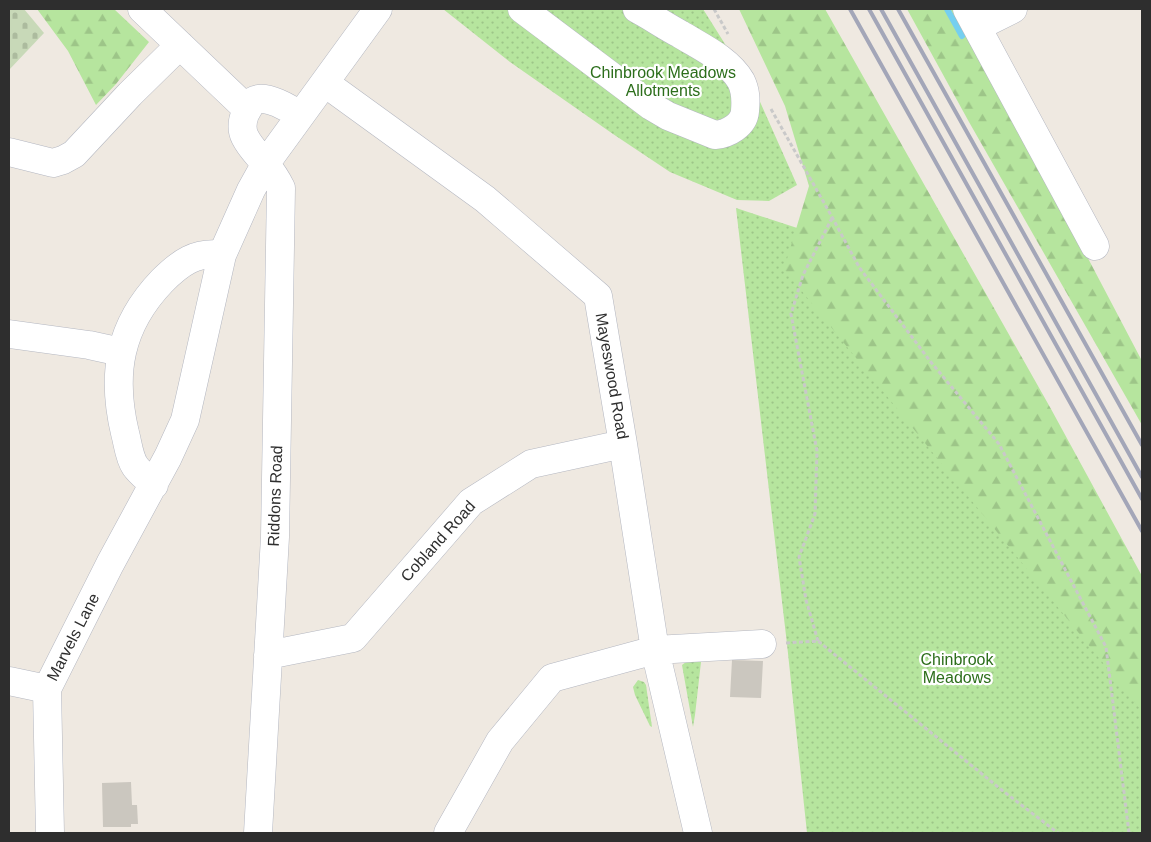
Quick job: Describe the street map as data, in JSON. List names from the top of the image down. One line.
{"streets":{"street":["Mayeswood Road","Riddons Road","Cobland Road","Marvels Lane"]},"crossings":[["Mayeswood Road","Cobland Road"],["Mayeswood Road","Marvels Lane"],["Riddons Road","Cobland Road"],["Riddons Road","Marvels Lane"]],"parks":["Chinbrook Meadows Allotments","Chinbrook Meadows"]}
